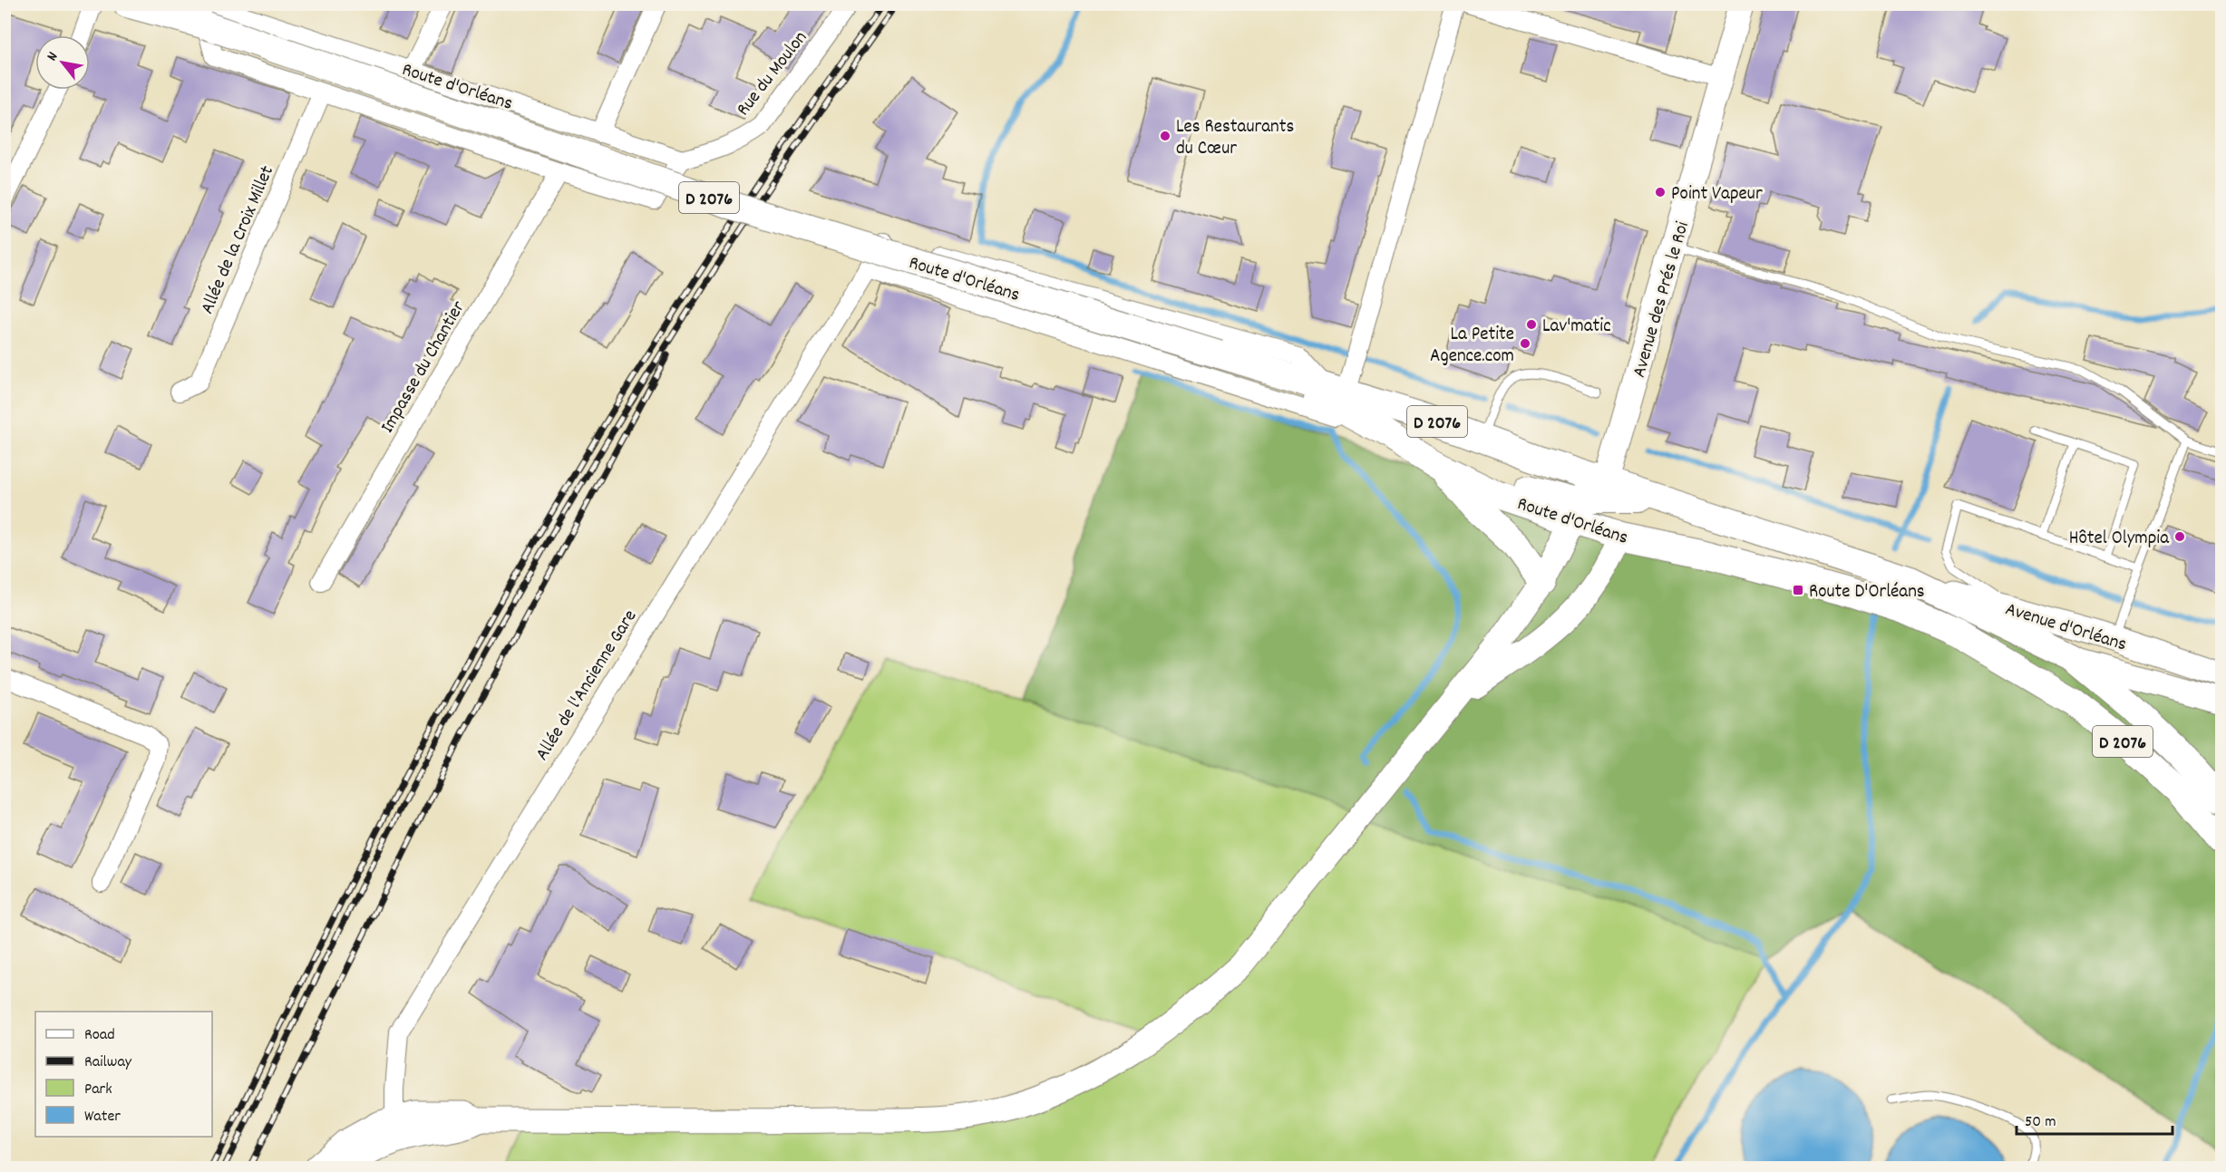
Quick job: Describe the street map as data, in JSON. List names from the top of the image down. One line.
{"streets":{"main road":["Route d'Orléans","D 2076","Avenue des Prés le Roi","Avenue d'Orléans"],"street":["Rue du Moulon","Allée de la Croix Millet","Impasse du Chantier","Allée de l'Ancienne Gare"]},"crossings":[["Rue du Moulon","Route d'Orléans"],["Route d'Orléans","D 2076"],["Route d'Orléans","Avenue des Prés le Roi"],["Route d'Orléans","Avenue d'Orléans"],["Route d'Orléans","Allée de l'Ancienne Gare"],["D 2076","Avenue des Prés le Roi"],["D 2076","Avenue d'Orléans"]],"places":{"other":["Les Restaurants du Cœur","Point Vapeur","Lav'matic","La Petite Agence.com","Hôtel Olympia"],"transit":["Route D'Orléans"]},"legend":["Road","Railway","Park","Water"],"scale_bar":"50 m","north":"top left"}
